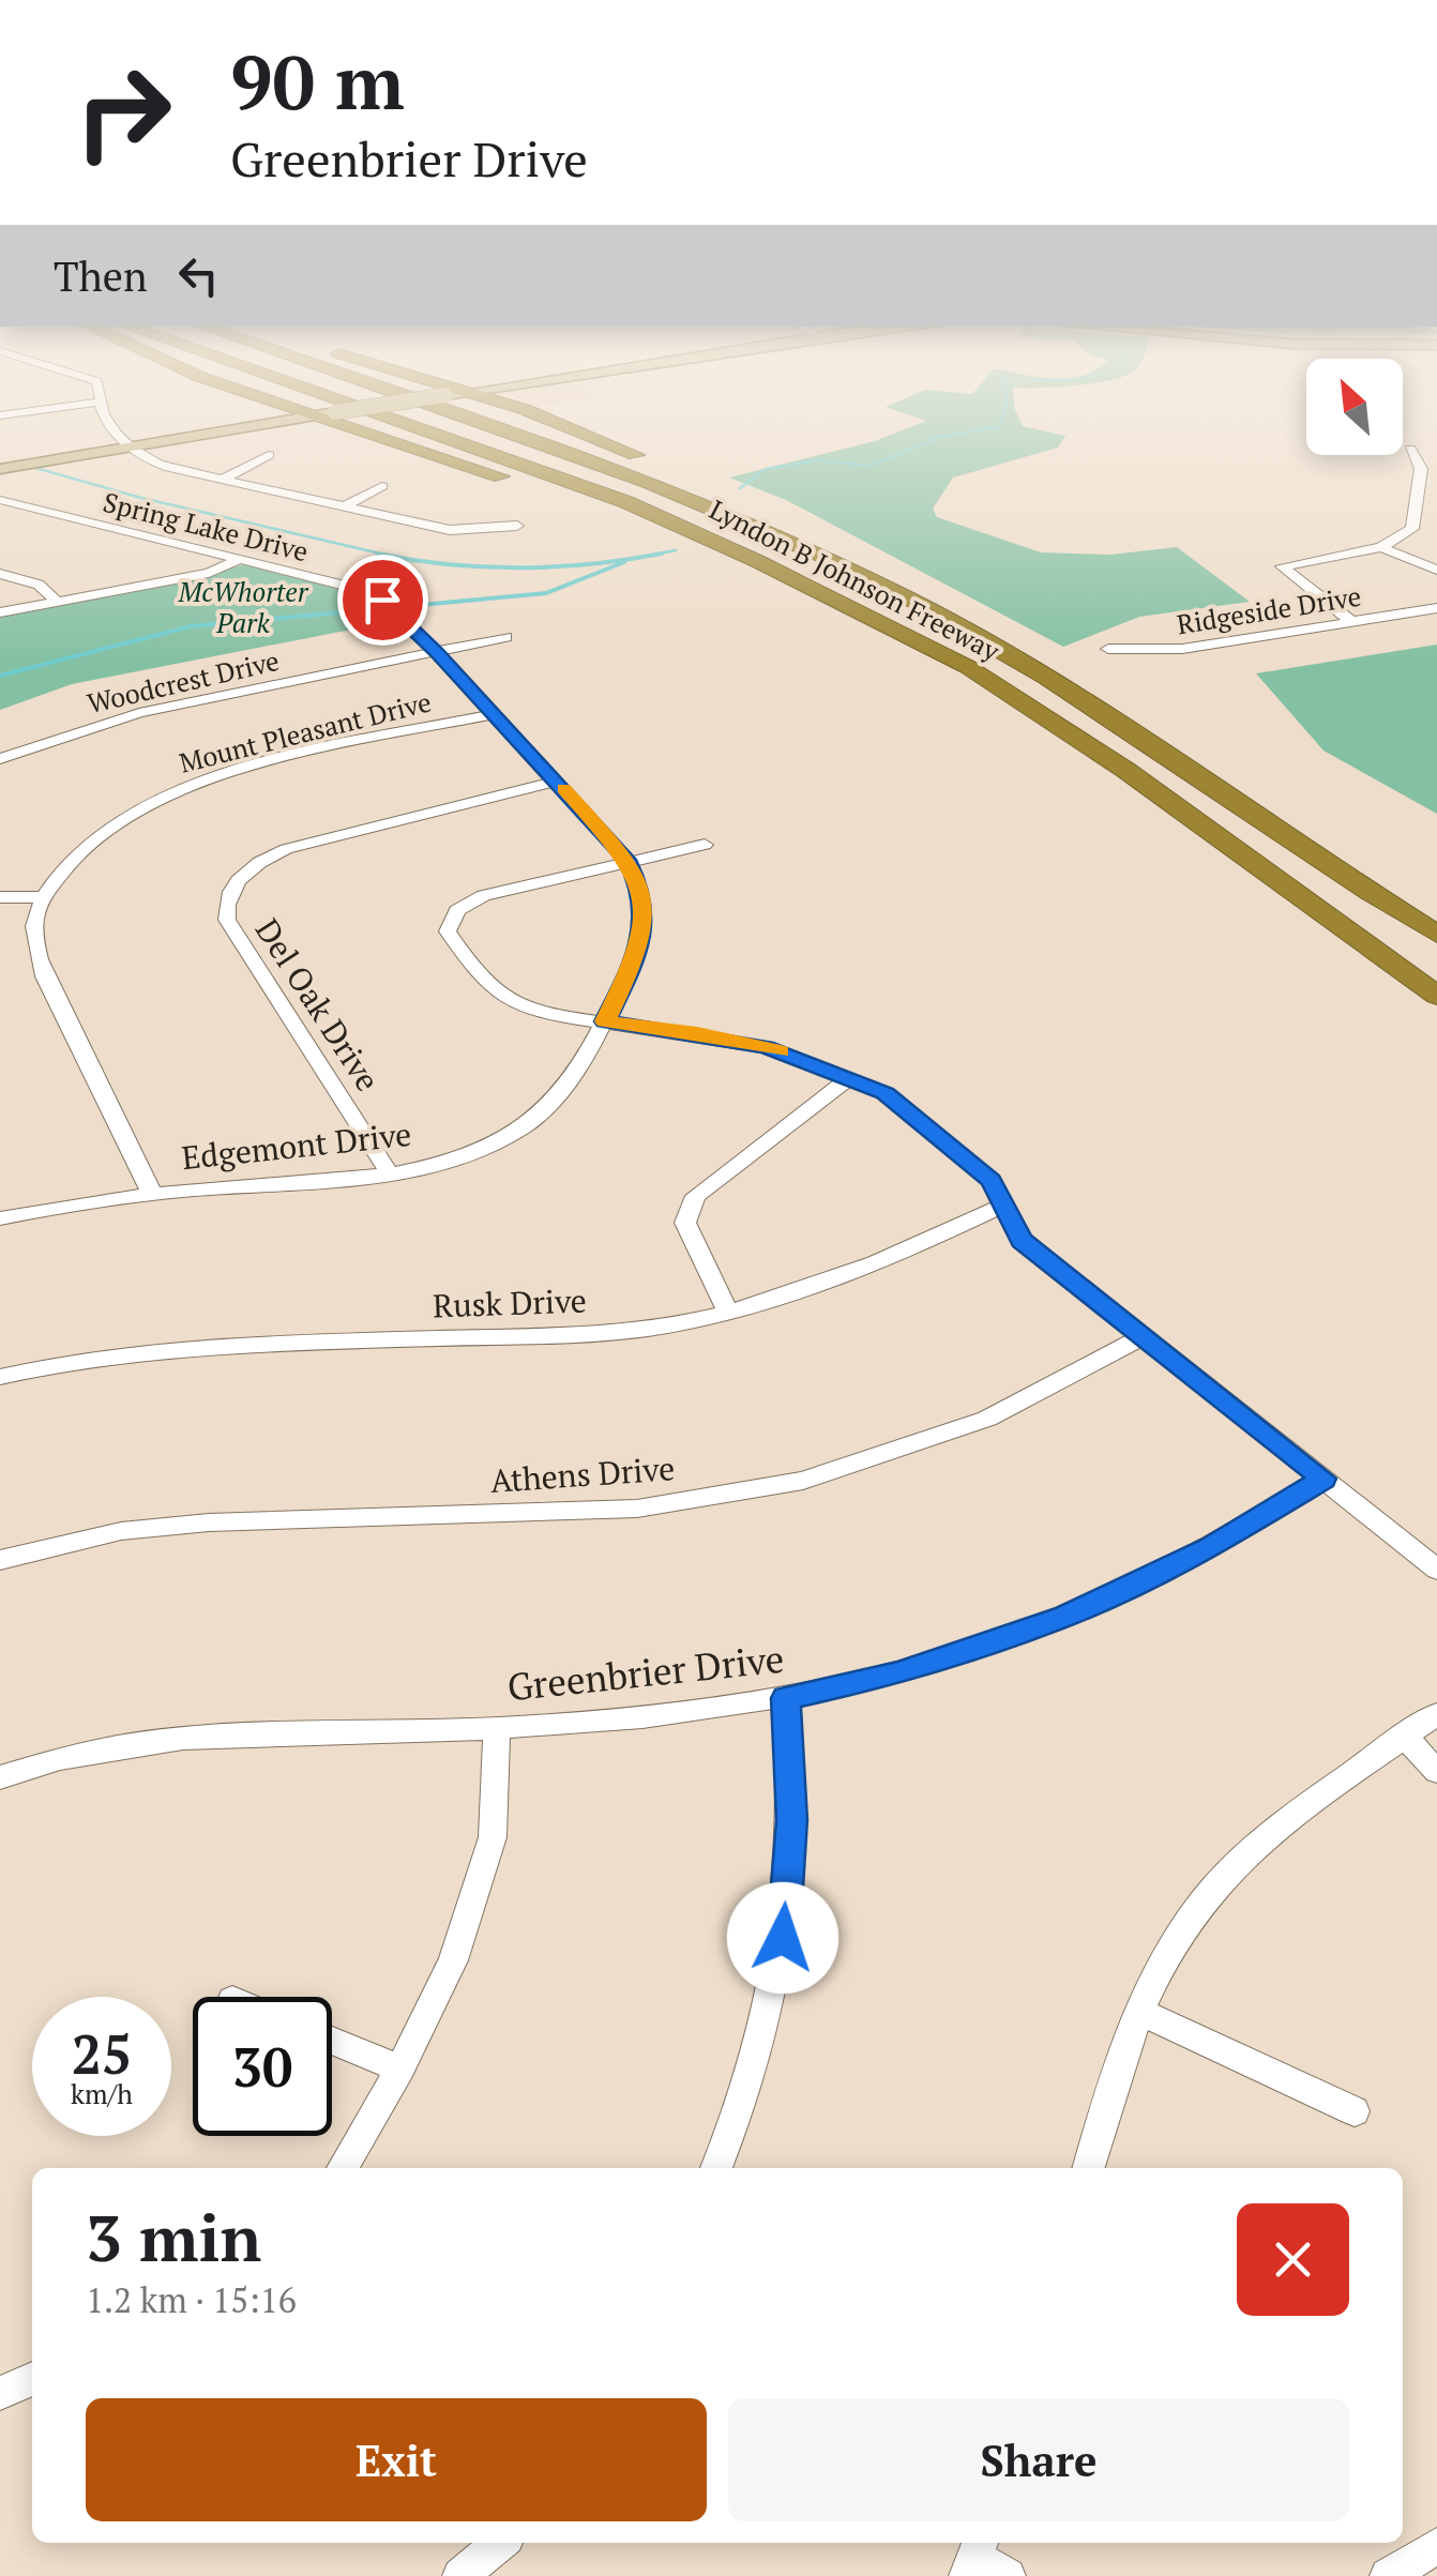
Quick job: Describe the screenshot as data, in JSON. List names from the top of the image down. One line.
{"streets":{"highway":["Lyndon B Johnson Freeway"],"street":["Spring Lake Drive","Ridgeside Drive","Woodcrest Drive","Mount Pleasant Drive","Del Oak Drive","Edgemont Drive","Rusk Drive","Athens Drive","Greenbrier Drive"]},"crossings":[["Spring Lake Drive","Woodcrest Drive"],["Spring Lake Drive","Mount Pleasant Drive"],["Spring Lake Drive","Del Oak Drive"],["Spring Lake Drive","Edgemont Drive"],["Mount Pleasant Drive","Edgemont Drive"],["Del Oak Drive","Edgemont Drive"]],"parks":["McWhorter Park"],"north":"top left","page":{"turn":["90 m","Greenbrier Drive"],"then":"Then","speed":"25 km/h","limit":"30","heading":["3 min","1.2 km · 15:16"],"buttons":["Exit","Share"]}}
